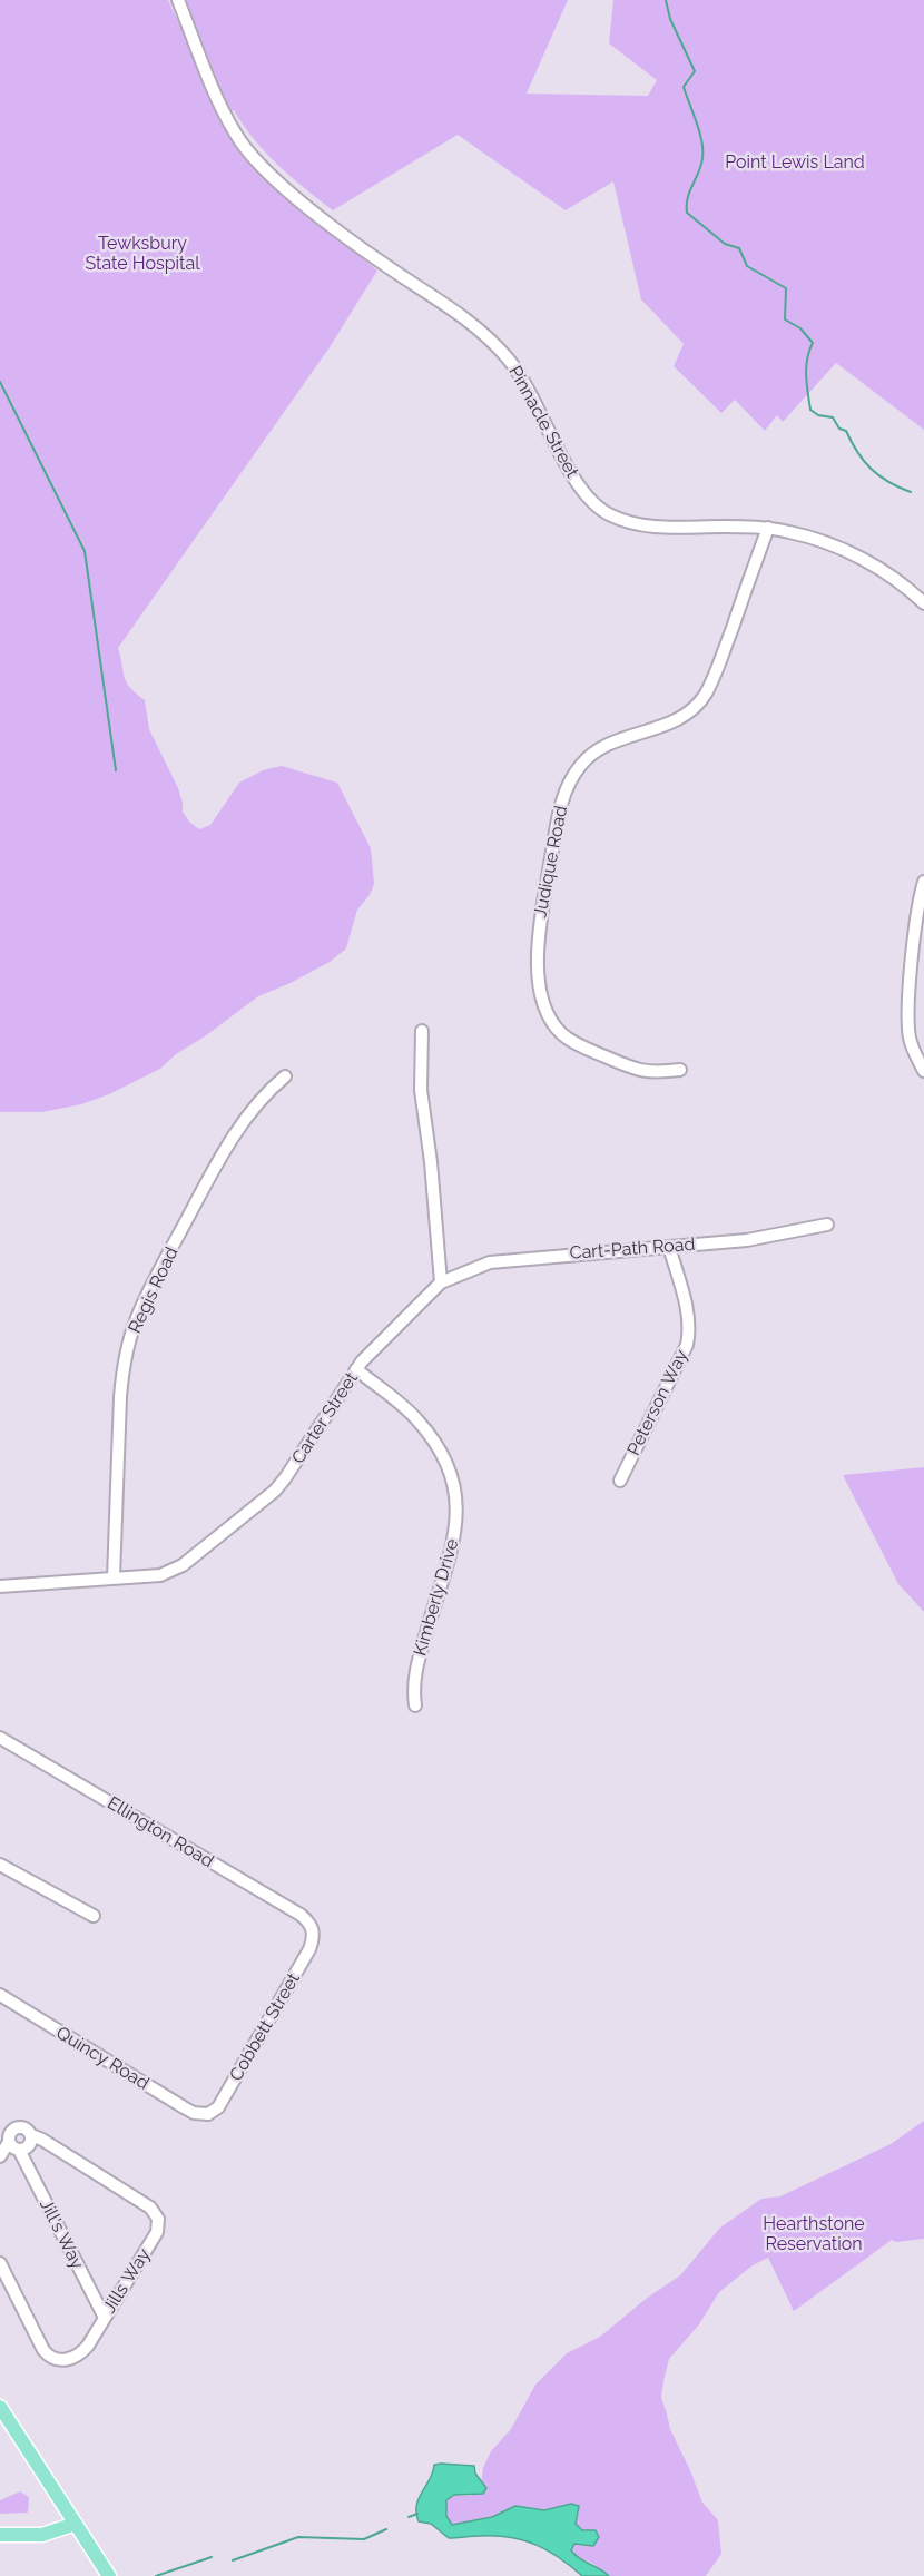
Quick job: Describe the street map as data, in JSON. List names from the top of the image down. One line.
{"streets":{"street":["Pinnacle Street","Judique Road","Cart-Path Road","Regis Road","Peterson Way","Carter Street","Kimberly Drive","Ellington Road","Cobbett Street","Quincy Road","Jill's Way","Jills Way"]},"crossings":[["Pinnacle Street","Judique Road"],["Cart-Path Road","Peterson Way"],["Cart-Path Road","Carter Street"],["Regis Road","Carter Street"],["Carter Street","Kimberly Drive"],["Ellington Road","Cobbett Street"],["Cobbett Street","Quincy Road"],["Jill's Way","Jills Way"]],"parks":["Point Lewis Land","Tewksbury State Hospital","Hearthstone Reservation"]}
